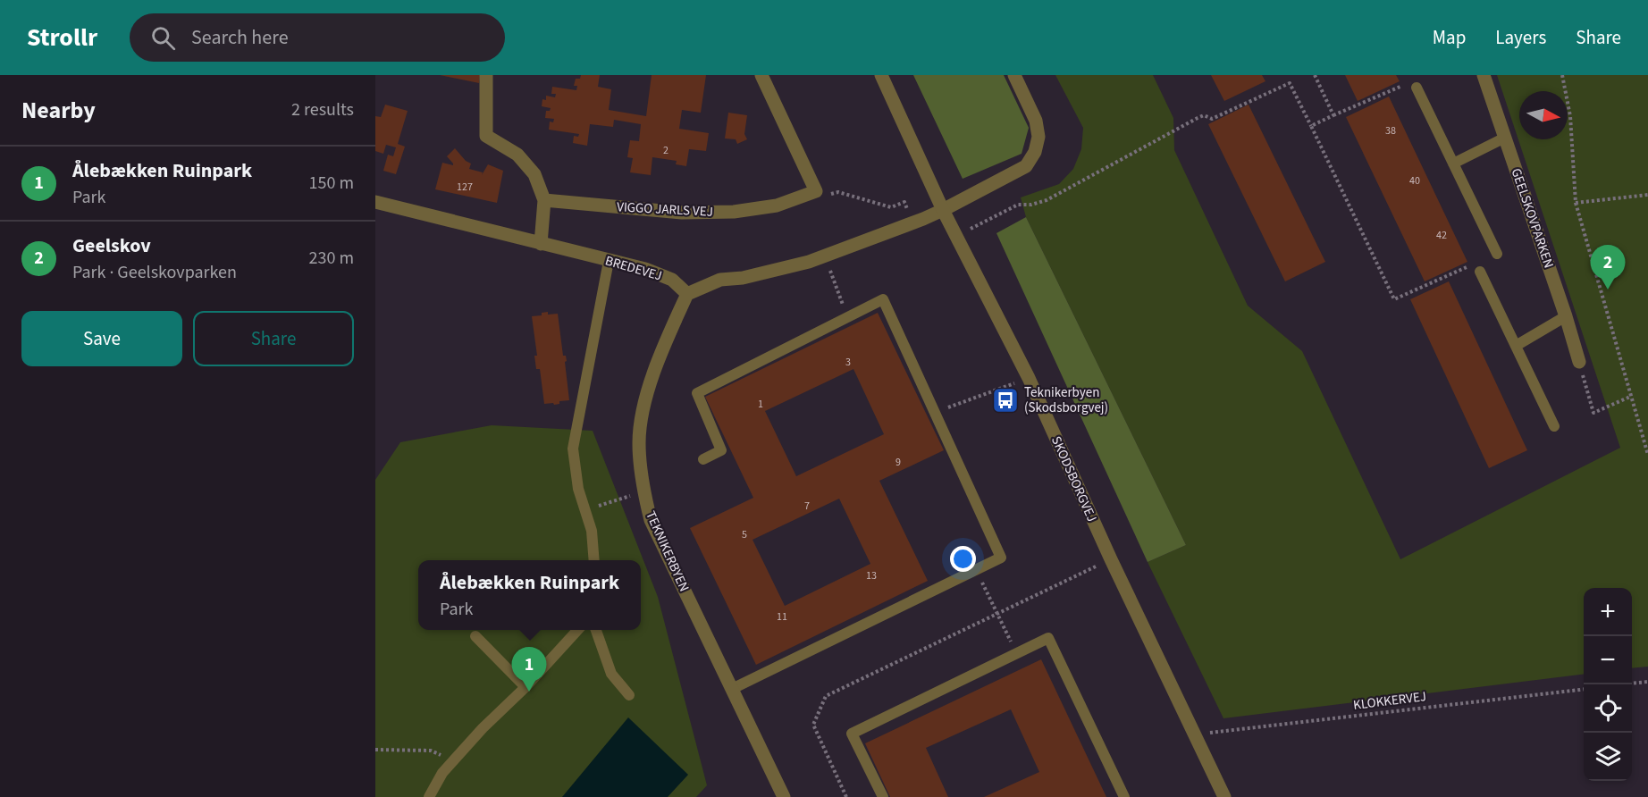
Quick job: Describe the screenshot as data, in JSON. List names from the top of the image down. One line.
{"streets":{"street":["VIGGO JARLS VEJ","GEELSKOVPARKEN","BREDEVEJ","SKODSBORGVEJ","TEKNIKERBYEN"],"path":["KLOKKERVEJ"]},"crossings":[["BREDEVEJ","TEKNIKERBYEN"],["SKODSBORGVEJ","KLOKKERVEJ"]],"places":{"bus stop":["Teknikerbyen (Skodsborgvej)"]},"house_numbers":["38","2","40","127","42","3","1","9","7","5","13","11"],"north":"right","page":{"header":"Strollr","search":"Search here","nav":["Map","Layers","Share"],"heading":["Nearby","2 results"],"list":[{"mark":"1","name":"Ålebækken Ruinpark","note":"Park","value":"150 m"},{"mark":"2","name":"Geelskov","note":"Park · Geelskovparken","value":"230 m"}],"pins":["2","1"],"buttons":["Save","Share"],"popup":["Ålebækken Ruinpark","Park"],"map_buttons":["+","−"]}}
